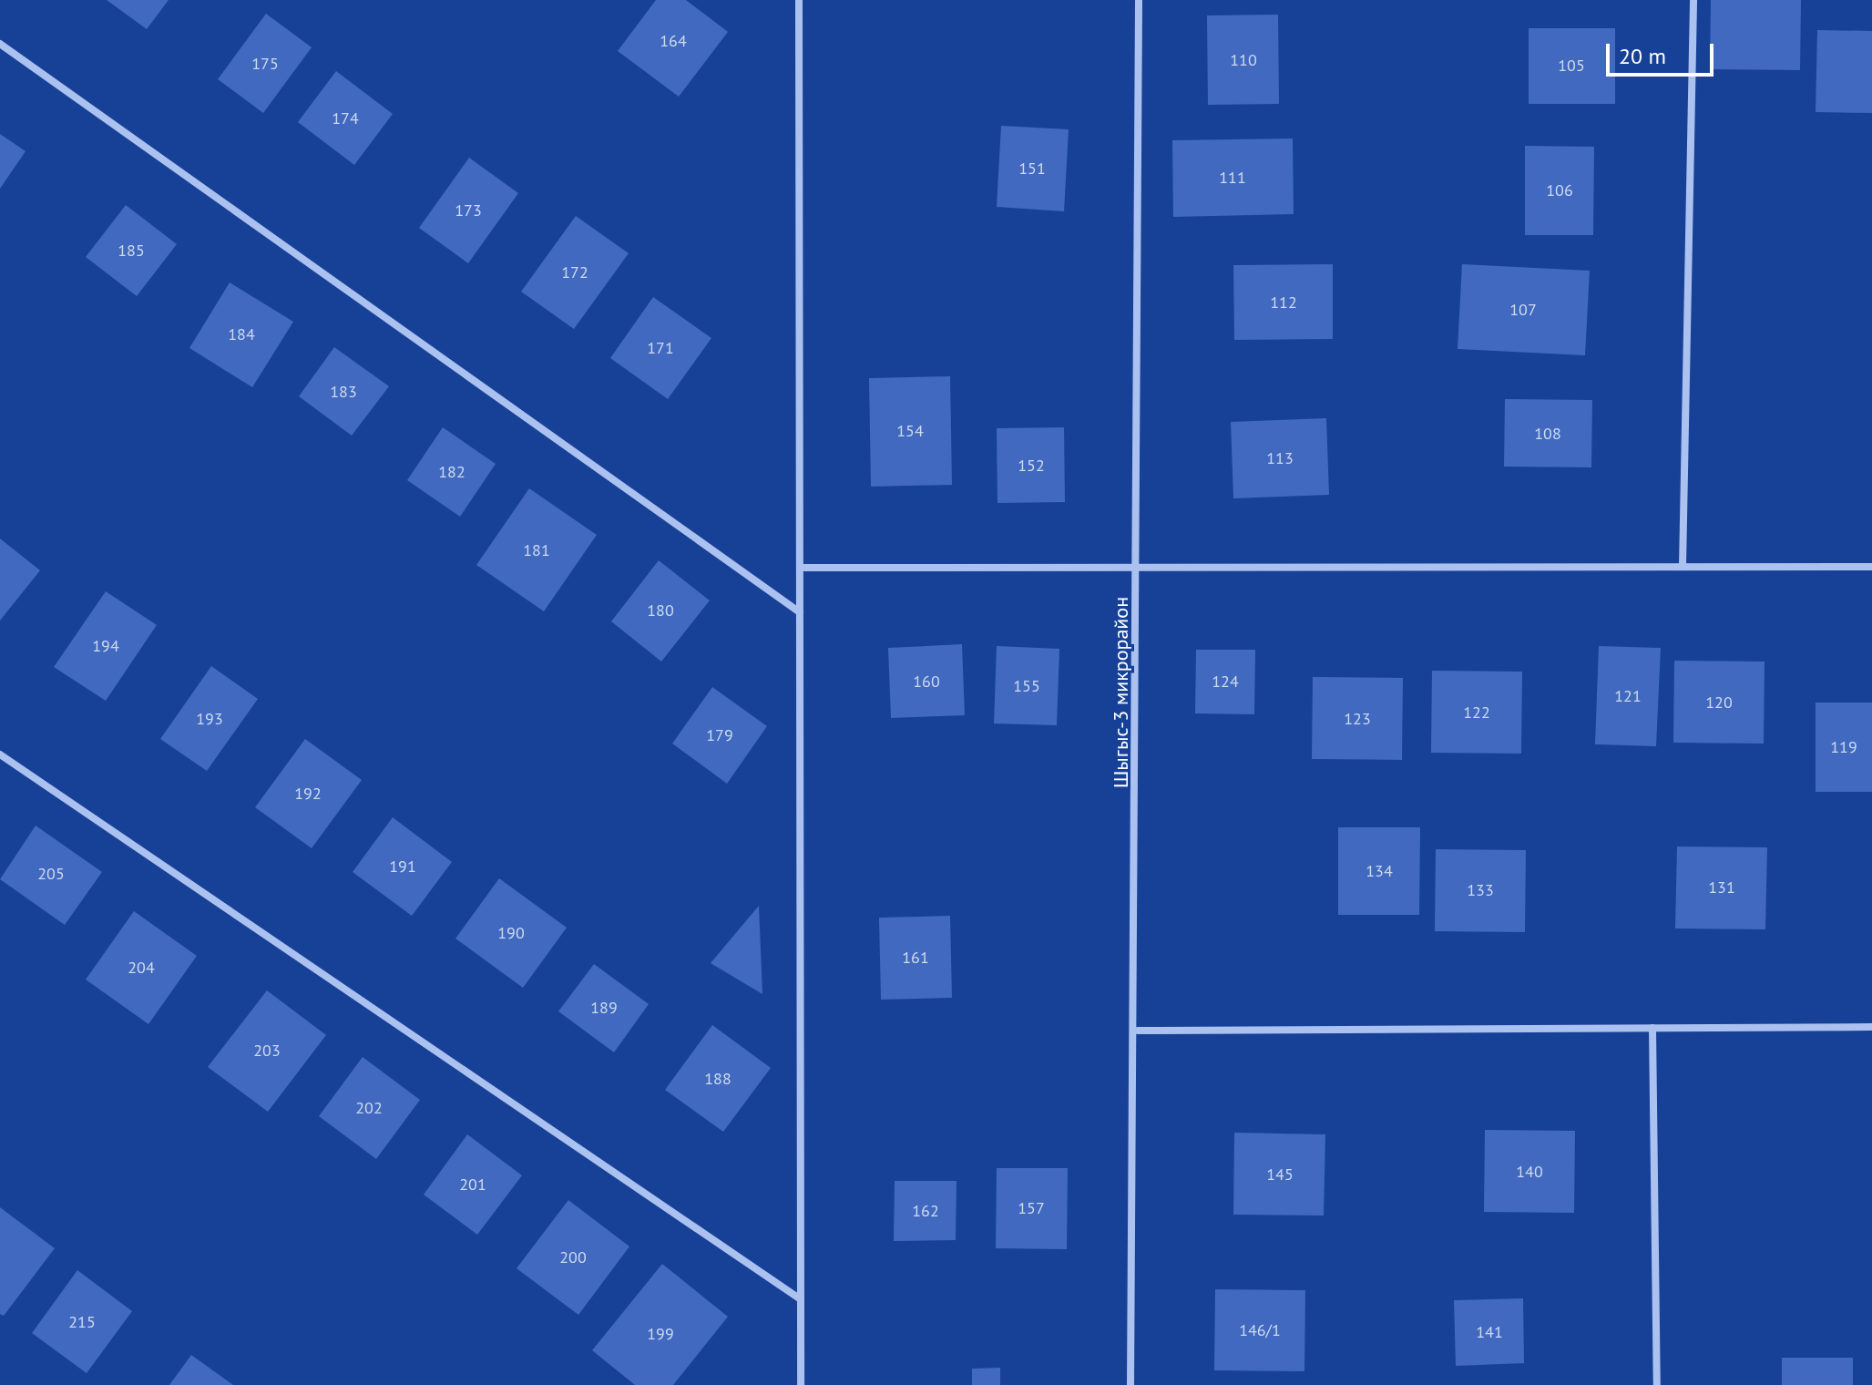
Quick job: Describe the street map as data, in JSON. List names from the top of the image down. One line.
{"streets":{"street":["Шыгыс-3 микрорайон"]},"house_numbers":["164","110","175","105","174","151","111","106","173","185","172","112","107","184","171","183","154","108","113","152","182","181","180","194","160","124","155","121","120","122","193","123","179","119","192","191","134","205","131","133","190","161","204","189","203","188","202","140","145","201","157","162","200","215","146/1","141","199"],"scale_bar":"20 m"}
